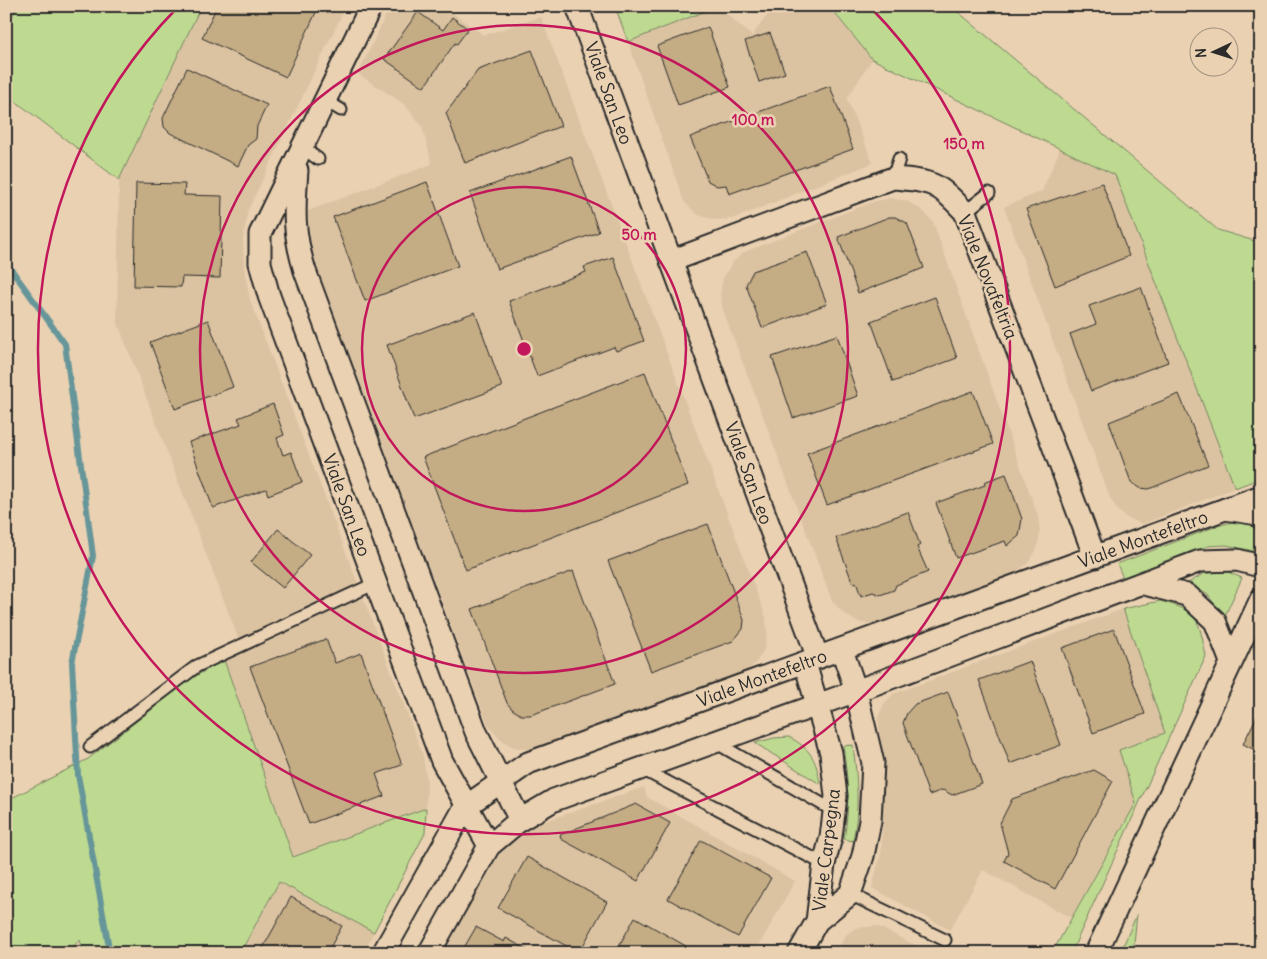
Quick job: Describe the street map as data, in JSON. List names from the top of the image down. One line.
{"streets":{"street":["Viale San Leo","Viale Novafeltria","Viale Montefeltro","Viale Carpegna"]},"crossings":[["Viale San Leo","Viale Novafeltria"],["Viale San Leo","Viale Montefeltro"],["Viale San Leo","Viale Carpegna"],["Viale Novafeltria","Viale Montefeltro"],["Viale Montefeltro","Viale Carpegna"]],"north":"left","rings":["100 m","150 m","50 m"]}
